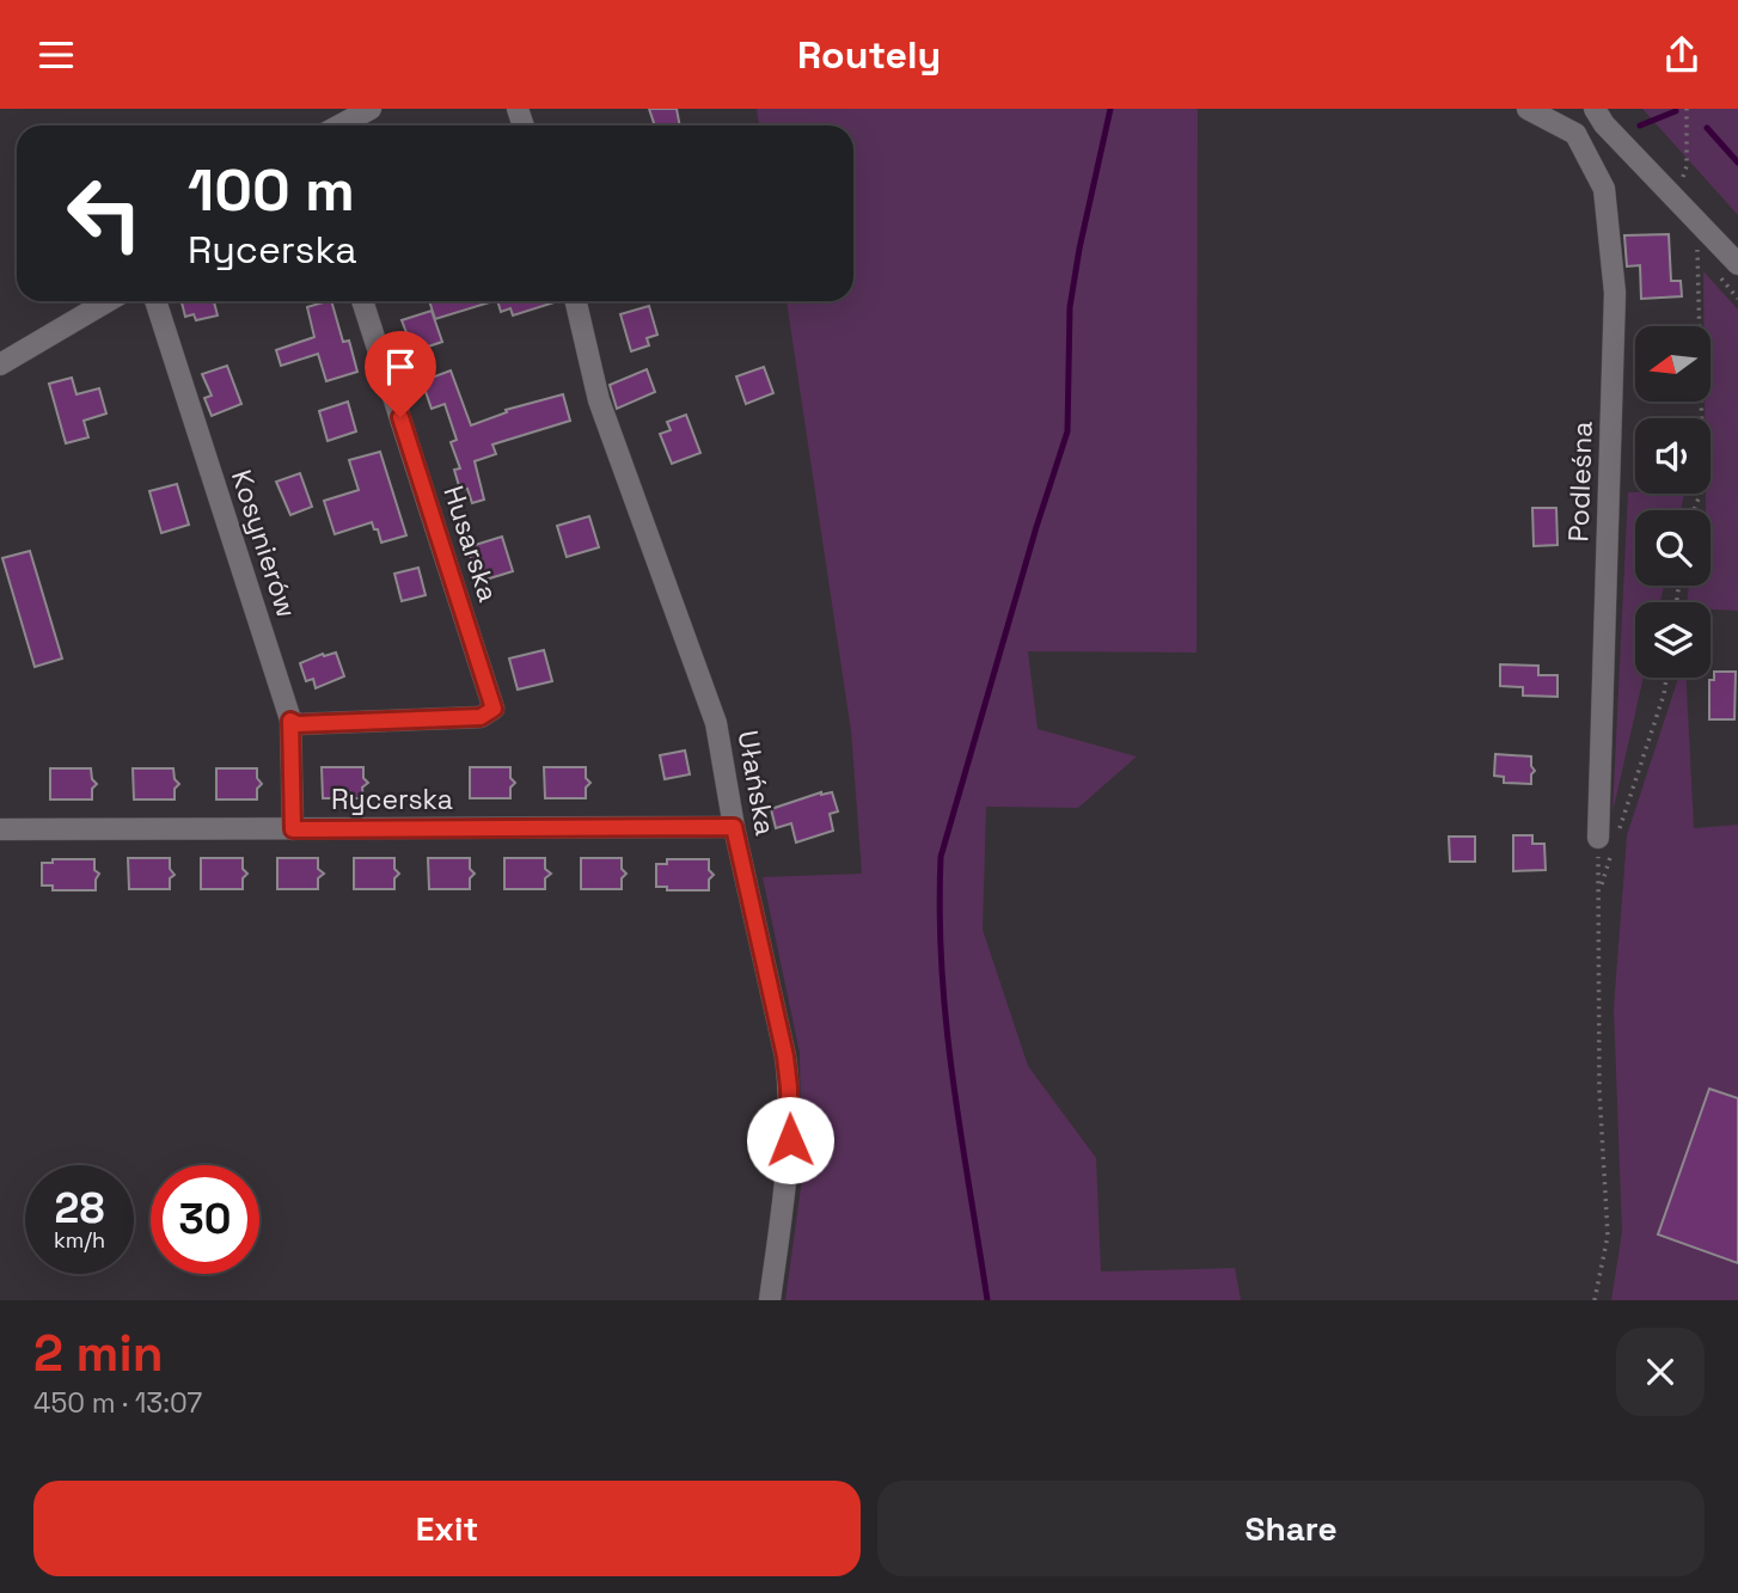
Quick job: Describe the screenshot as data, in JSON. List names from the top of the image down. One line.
{"streets":{"street":["Podleśna","Kosynierów","Husarska","Ułańska","Rycerska"]},"crossings":[["Kosynierów","Husarska"],["Kosynierów","Rycerska"],["Ułańska","Rycerska"]],"north":"left","page":{"header":"Routely","turn":["100 m","Rycerska"],"speed":"28 km/h","limit":"30","heading":["2 min","450 m · 13:07"],"buttons":["Exit","Share"]}}
